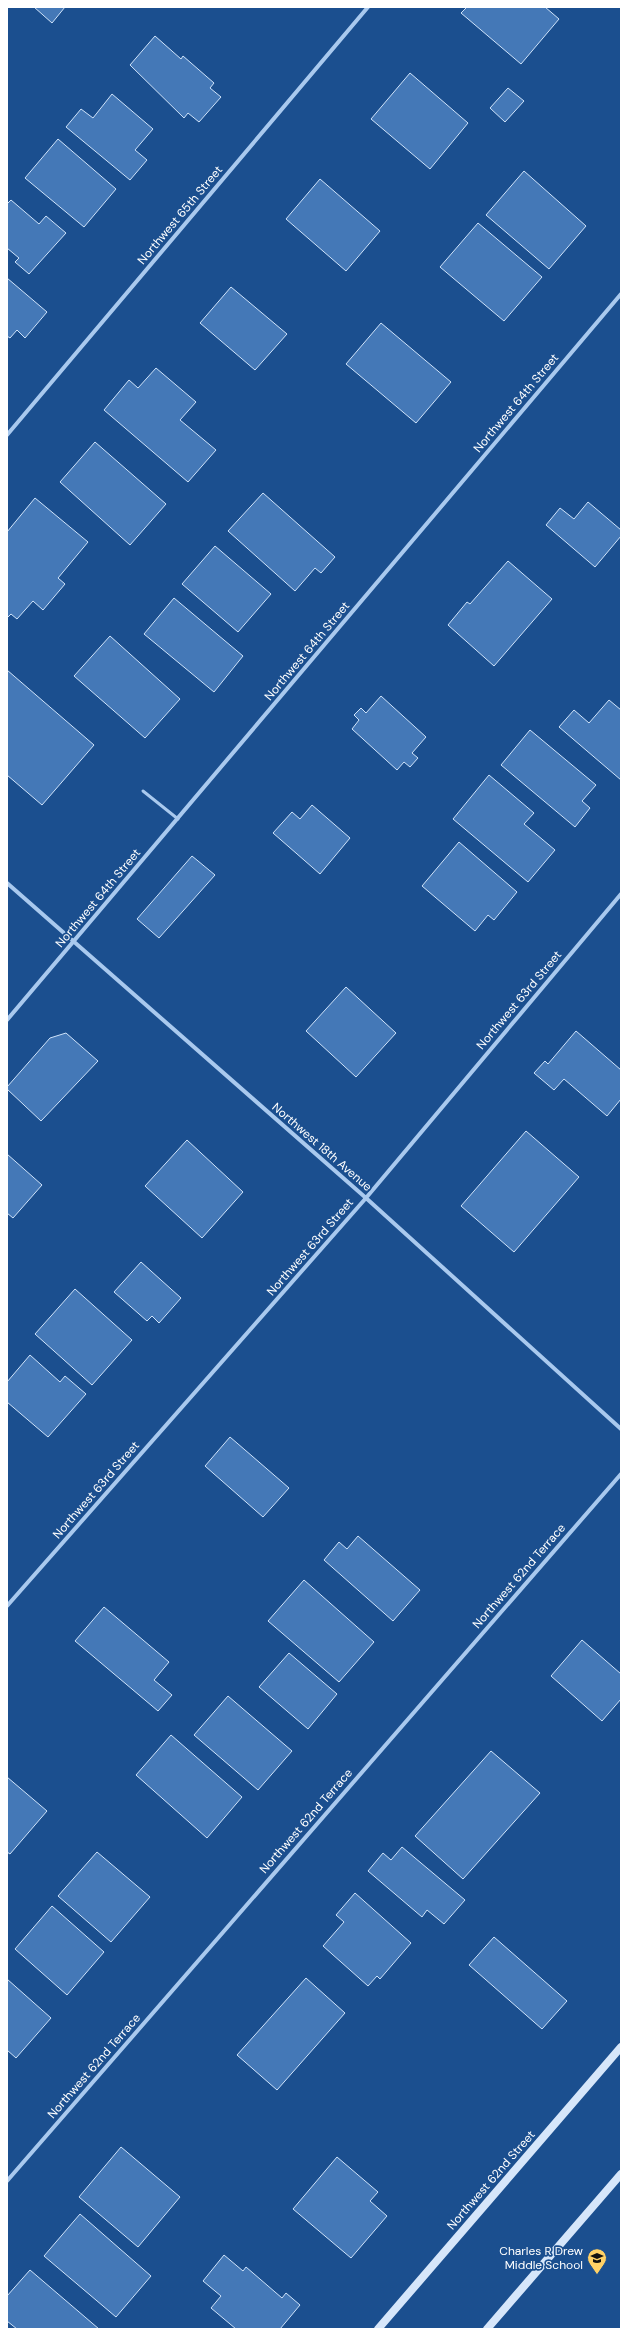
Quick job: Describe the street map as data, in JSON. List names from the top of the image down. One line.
{"streets":{"main road":["Northwest 62nd Street"],"street":["Northwest 65th Street","Northwest 64th Street","Northwest 63rd Street","Northwest 18th Avenue","Northwest 62nd Terrace"]},"crossings":[["Northwest 64th Street","Northwest 18th Avenue"],["Northwest 63rd Street","Northwest 18th Avenue"]],"places":{"school or university":["Charles R Drew Middle School"]}}
